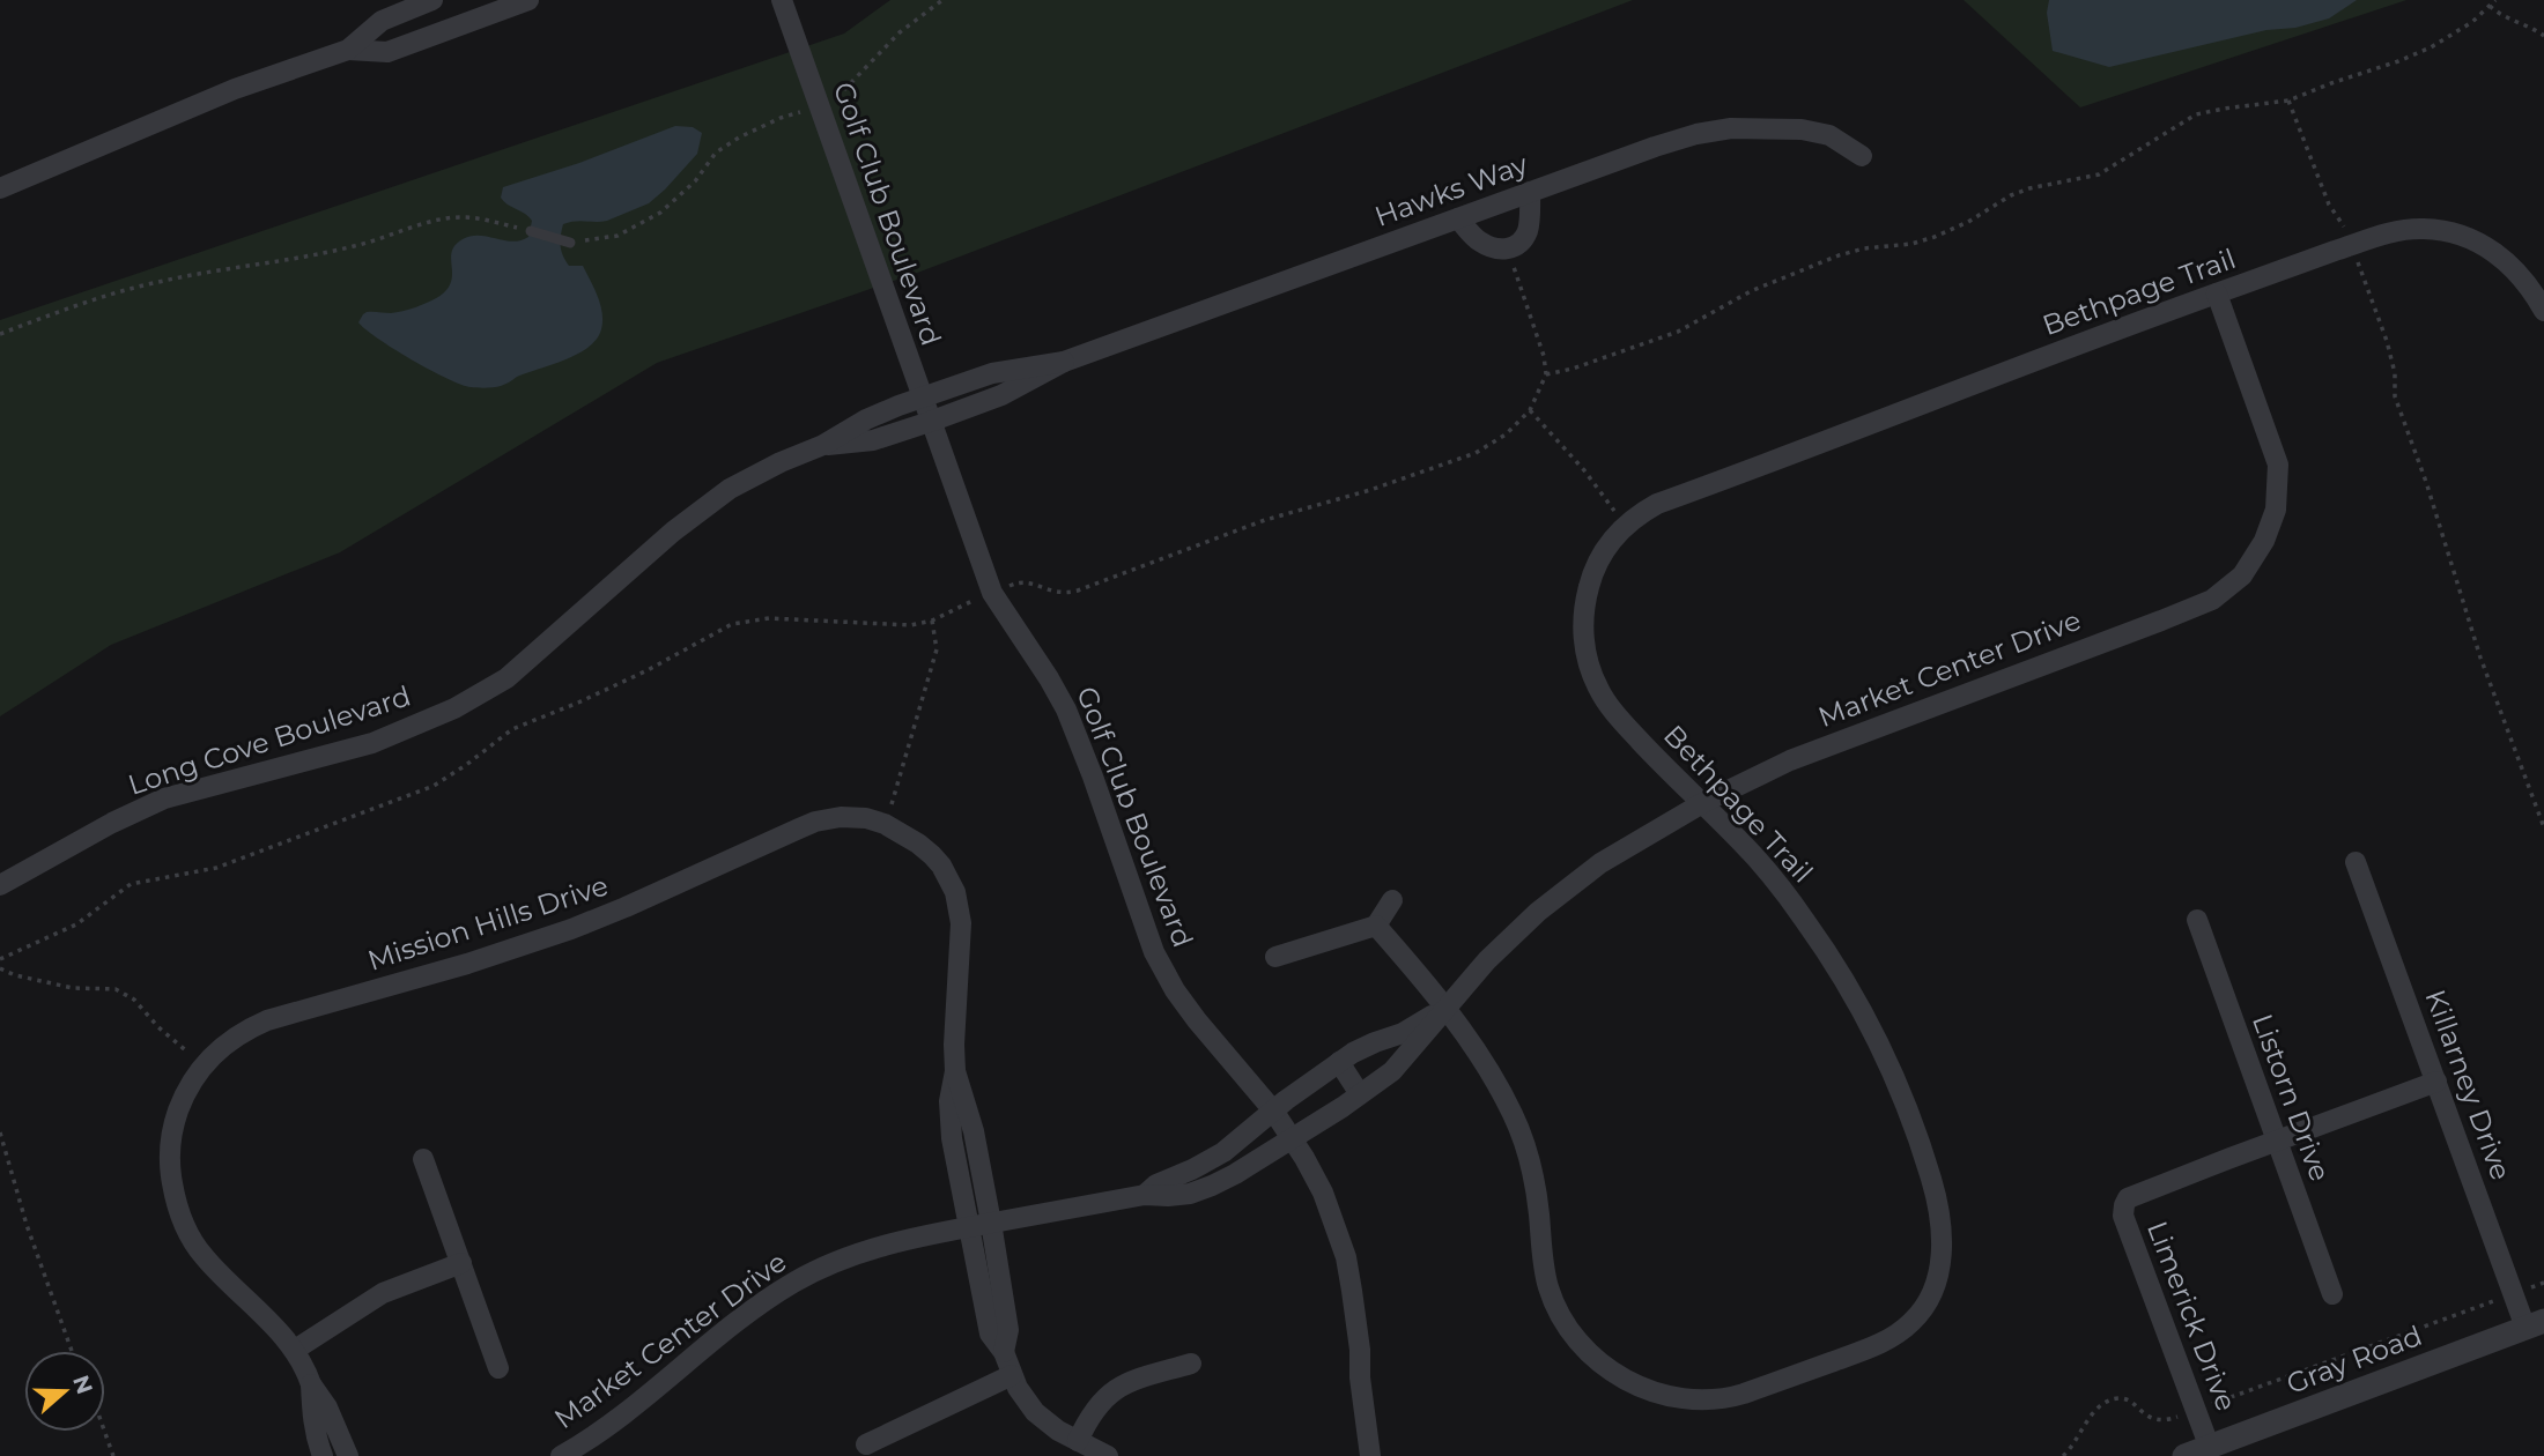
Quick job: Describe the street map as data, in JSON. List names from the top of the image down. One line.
{"streets":{"street":["Hawks Way","Golf Club Boulevard","Bethpage Trail","Market Center Drive","Long Cove Boulevard","Mission Hills Drive","Killarney Drive","Listorn Drive","Limerick Drive","Gray Road"]},"crossings":[["Hawks Way","Golf Club Boulevard"],["Hawks Way","Long Cove Boulevard"],["Golf Club Boulevard","Market Center Drive"],["Golf Club Boulevard","Long Cove Boulevard"],["Bethpage Trail","Market Center Drive"],["Market Center Drive","Mission Hills Drive"],["Killarney Drive","Gray Road"],["Listorn Drive","Limerick Drive"],["Limerick Drive","Gray Road"]],"north":"right"}
